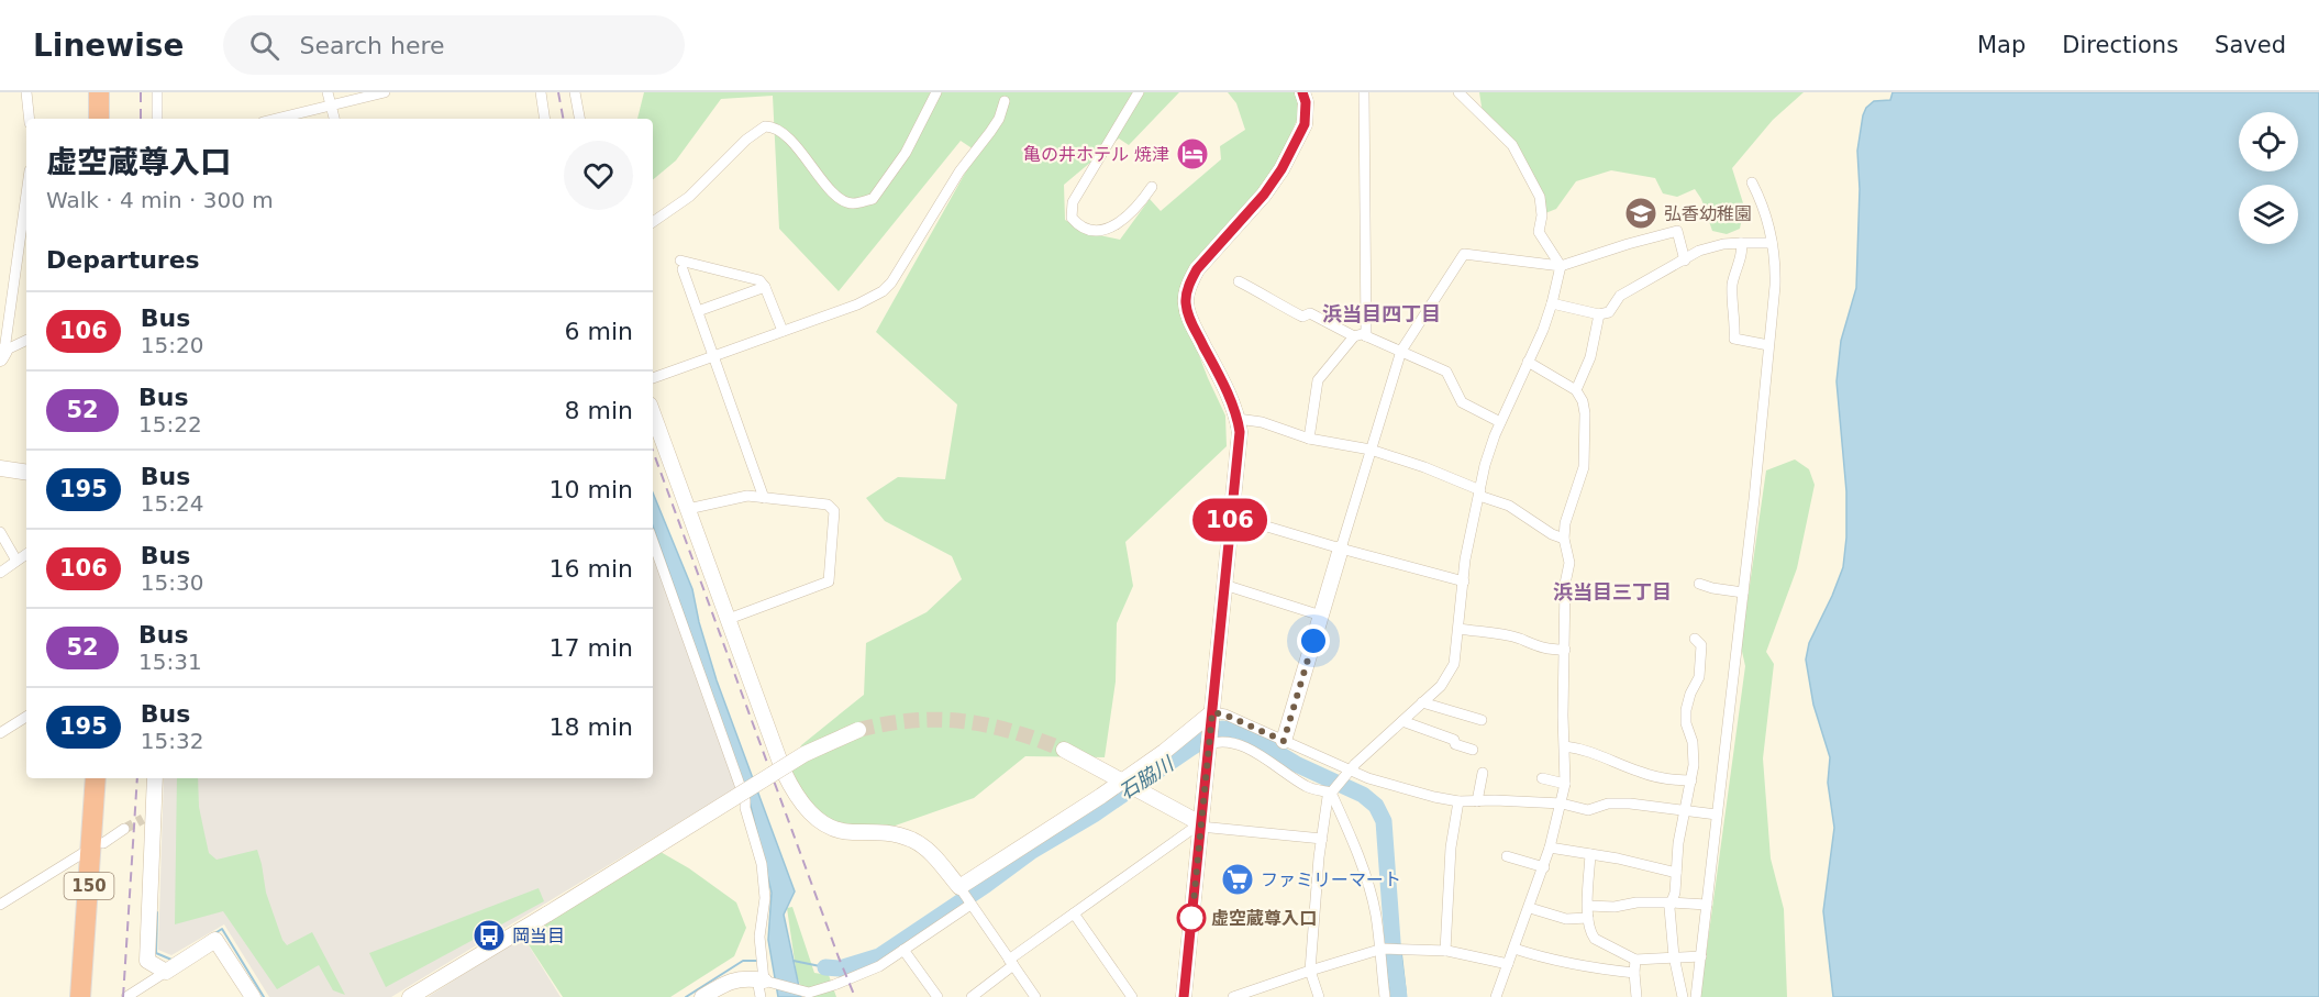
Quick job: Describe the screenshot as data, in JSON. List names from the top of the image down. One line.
{"streets":{"highway":["150"]},"districts":["浜当目四丁目","浜当目三丁目"],"water":["石脇川"],"places":{"hotel":["亀の井ホテル 焼津"],"school or university":["弘香幼稚園"],"supermarket":["ファミリーマート"],"other":["虚空蔵尊入口"],"bus stop":["岡当目"]},"lines":["bus line 106"],"page":{"header":"Linewise","search":"Search here","nav":["Map","Directions","Saved"],"on_map":"106","heading":[["虚空蔵尊入口","Walk · 4 min · 300 m"],"Departures"],"list":[{"mark":"106","name":"Bus","note":"15:20","value":"6 min"},{"mark":"52","name":"Bus","note":"15:22","value":"8 min"},{"mark":"195","name":"Bus","note":"15:24","value":"10 min"},{"mark":"106","name":"Bus","note":"15:30","value":"16 min"},{"mark":"52","name":"Bus","note":"15:31","value":"17 min"},{"mark":"195","name":"Bus","note":"15:32","value":"18 min"}]}}
